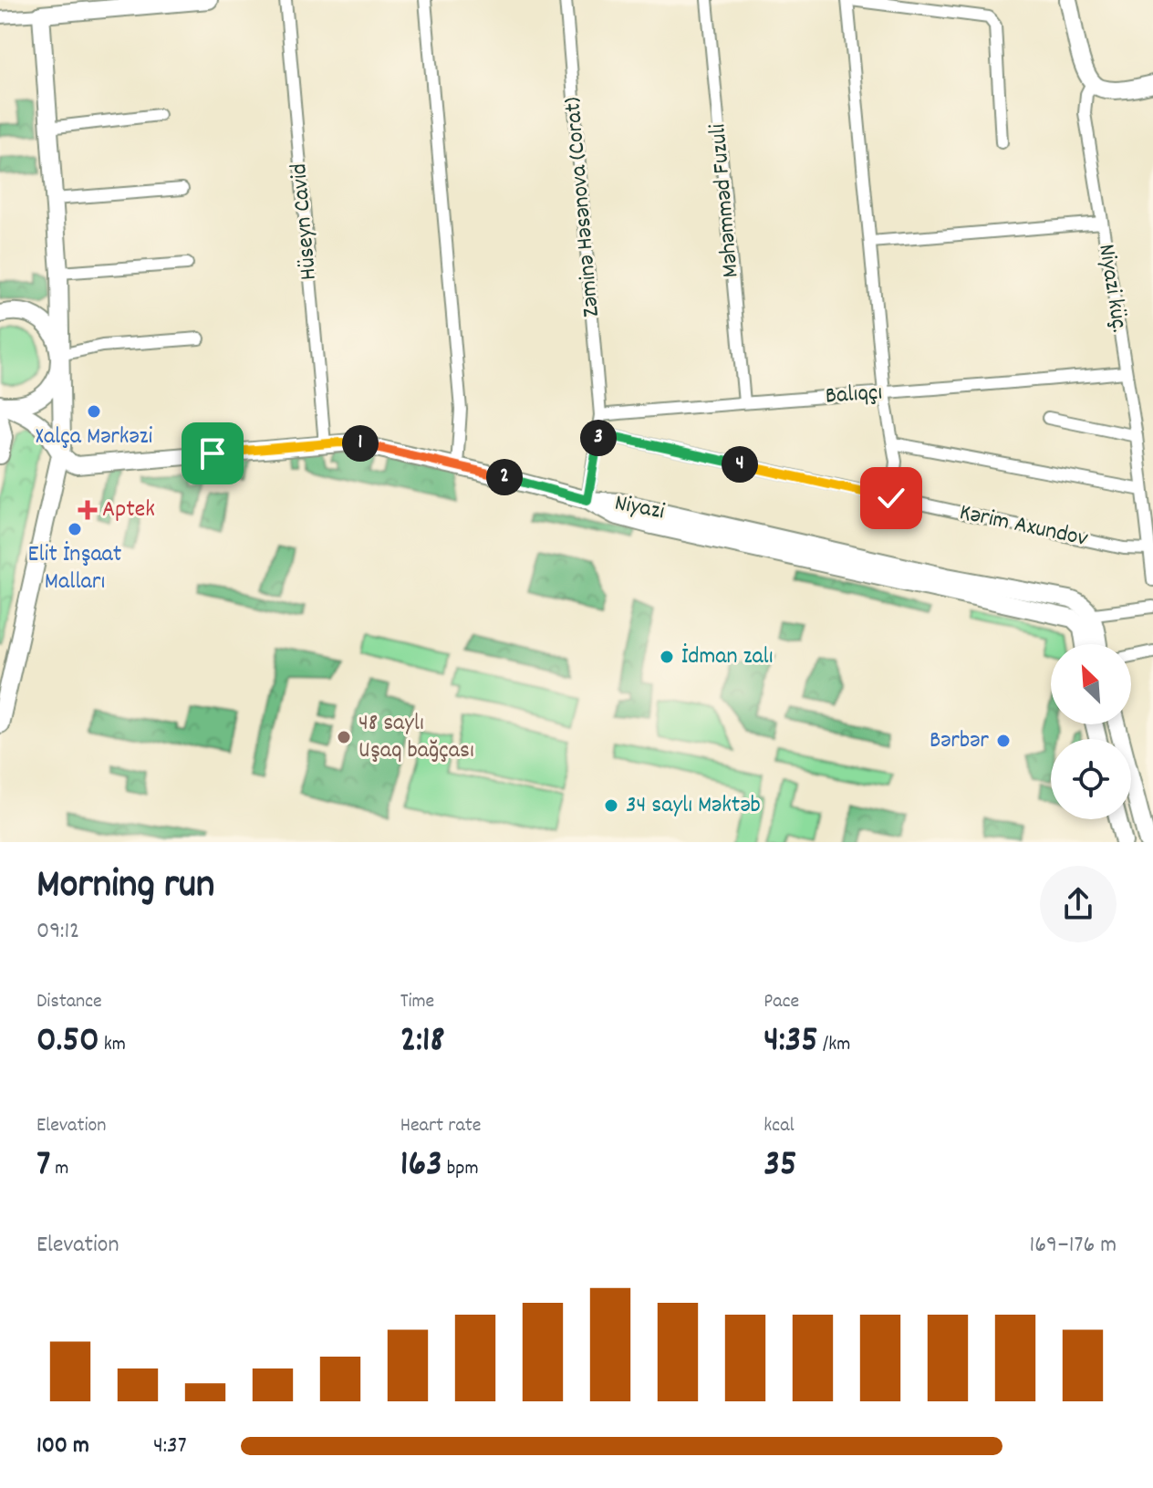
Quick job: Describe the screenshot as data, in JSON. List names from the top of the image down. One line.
{"streets":{"main road":["Niyazi"],"street":["Məhəmməd Fuzuli","Zəminə Həsənova (Corat)","Hüseyn Cavid","Niyazi küç.","Balıqçı","Kərim Axundov"]},"crossings":[["Məhəmməd Fuzuli","Balıqçı"],["Zəminə Həsənova (Corat)","Balıqçı"],["Hüseyn Cavid","Niyazi"],["Niyazi küç.","Balıqçı"],["Niyazi küç.","Kərim Axundov"]],"places":{"other":["Xalça Mərkəzi","Elit İnşaat Malları","İdman zalı","48 saylı Uşaq bağçası","Bərbər","34 saylı Məktəb"],"health":["Aptek"]},"north":"top left","page":{"pins":["3","1","4","2"],"heading":["Morning run","09:12"],"stats":[["Distance","0.50 km"],["Time","2:18"],["Pace","4:35 /km"],["Elevation","7 m"],["Heart rate","163 bpm"],["kcal","35"]],"chart":["Elevation","169–176 m"],"list":[{"name":"100 m","note":"4:37"}]}}
